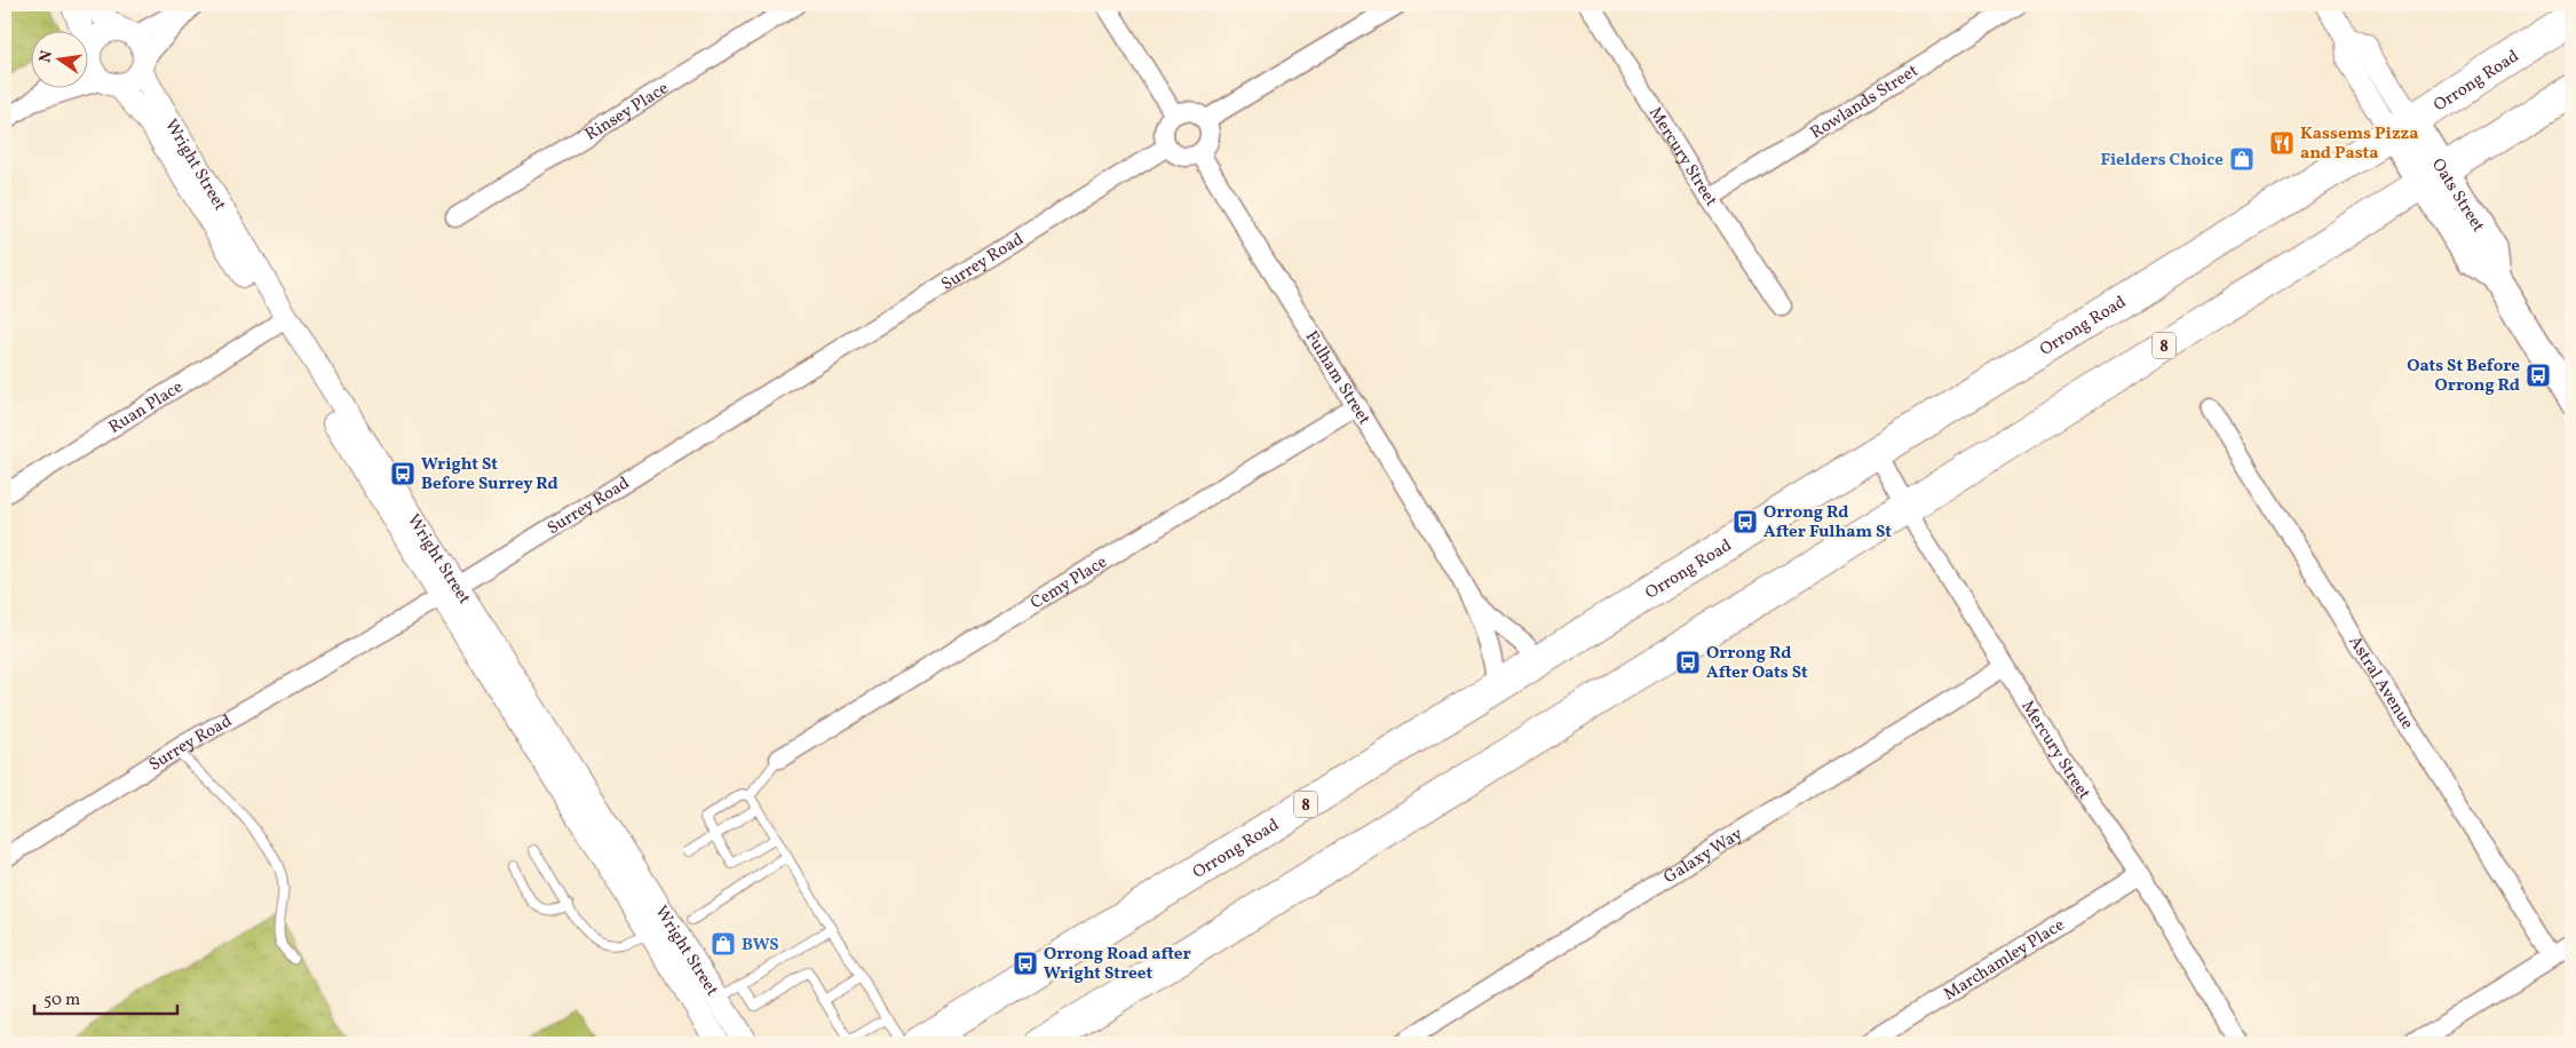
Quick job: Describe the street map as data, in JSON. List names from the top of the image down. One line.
{"streets":{"highway":["Orrong Road","8"],"main road":["Oats Street"],"street":["Rowlands Street","Rinsey Place","Mercury Street","Wright Street","Surrey Road","Fulham Street","Ruan Place","Cemy Place","Astral Avenue","Galaxy Way","Marchamley Place"]},"crossings":[["Orrong Road","Mercury Street"],["Orrong Road","Oats Street"],["Orrong Road","Fulham Street"],["Rowlands Street","Mercury Street"],["Mercury Street","8"],["Mercury Street","Galaxy Way"],["Mercury Street","Marchamley Place"],["Wright Street","Surrey Road"],["Wright Street","Ruan Place"],["Oats Street","8"],["Surrey Road","Fulham Street"],["Fulham Street","Cemy Place"]],"places":{"restaurant":["Kassems Pizza and Pasta"],"shop":["Fielders Choice","BWS"],"bus stop":["Oats St Before Orrong Rd","Wright St Before Surrey Rd","Orrong Rd After Fulham St","Orrong Rd After Oats St","Orrong Road after Wright Street"]},"scale_bar":"50 m","north":"left"}
